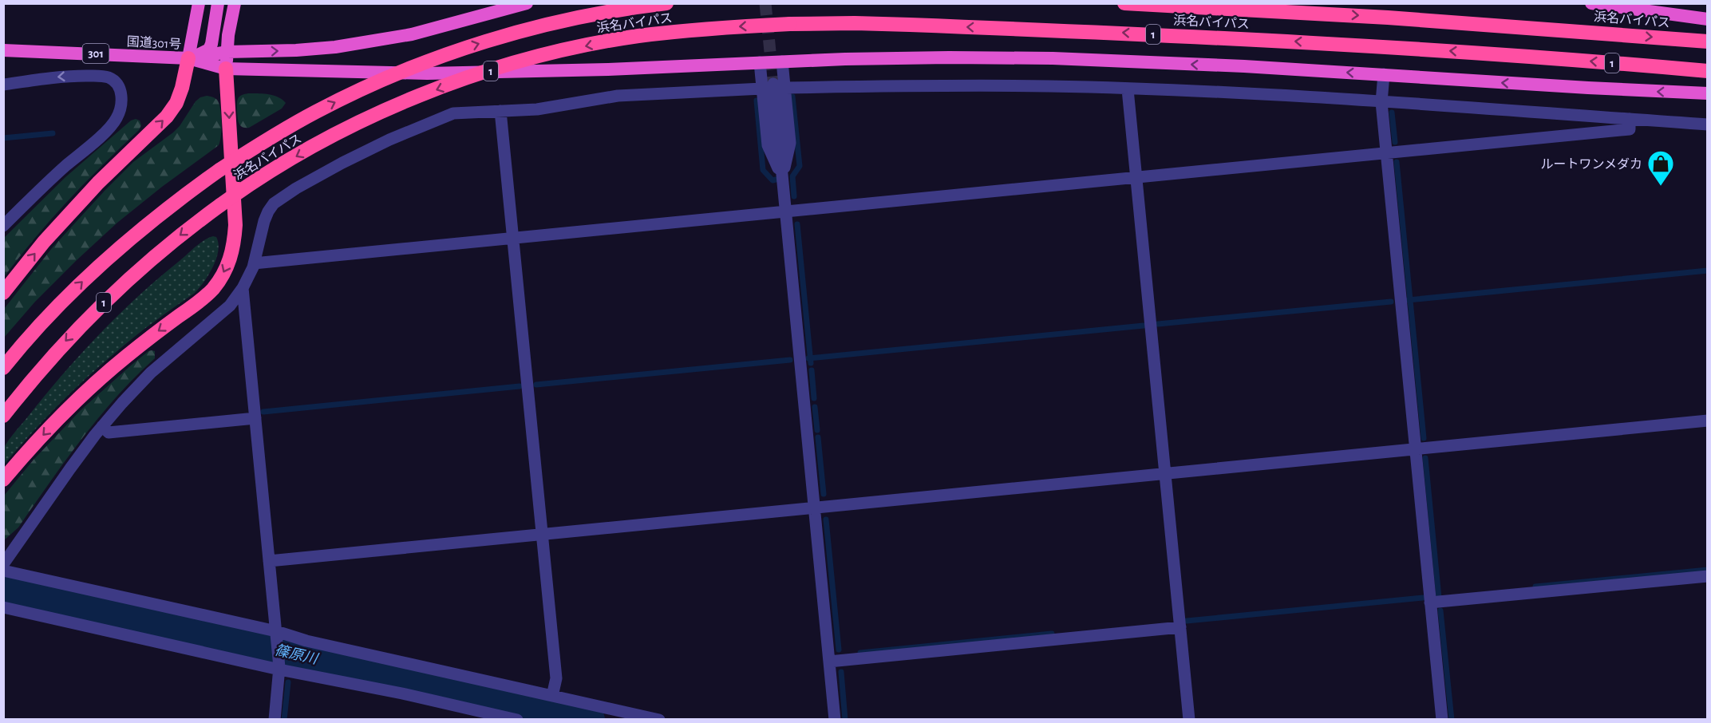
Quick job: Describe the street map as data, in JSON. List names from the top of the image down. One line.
{"streets":{"highway":["浜名バイパス","1","国道301号","301"]},"water":["篠原川"],"places":{"shop":["ルートワンメダカ"]}}
